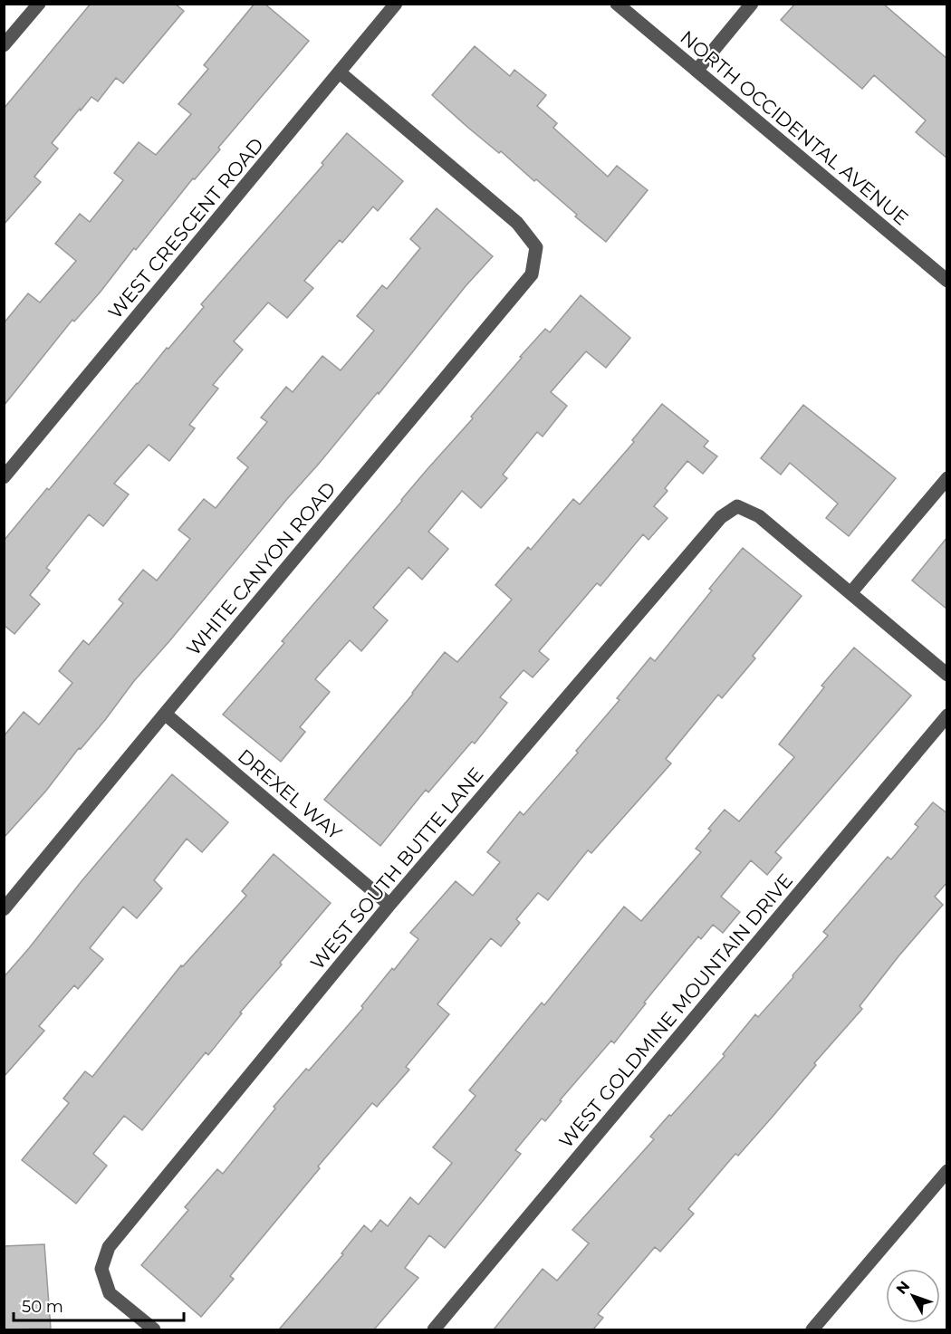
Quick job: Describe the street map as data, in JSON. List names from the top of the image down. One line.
{"streets":{"street":["NORTH OCCIDENTAL AVENUE","WEST CRESCENT ROAD","WHITE CANYON ROAD","DREXEL WAY","WEST SOUTH BUTTE LANE","WEST GOLDMINE MOUNTAIN DRIVE"]},"crossings":[["WEST CRESCENT ROAD","WHITE CANYON ROAD"],["WHITE CANYON ROAD","DREXEL WAY"],["DREXEL WAY","WEST SOUTH BUTTE LANE"]],"scale_bar":"50 m","north":"top left"}
